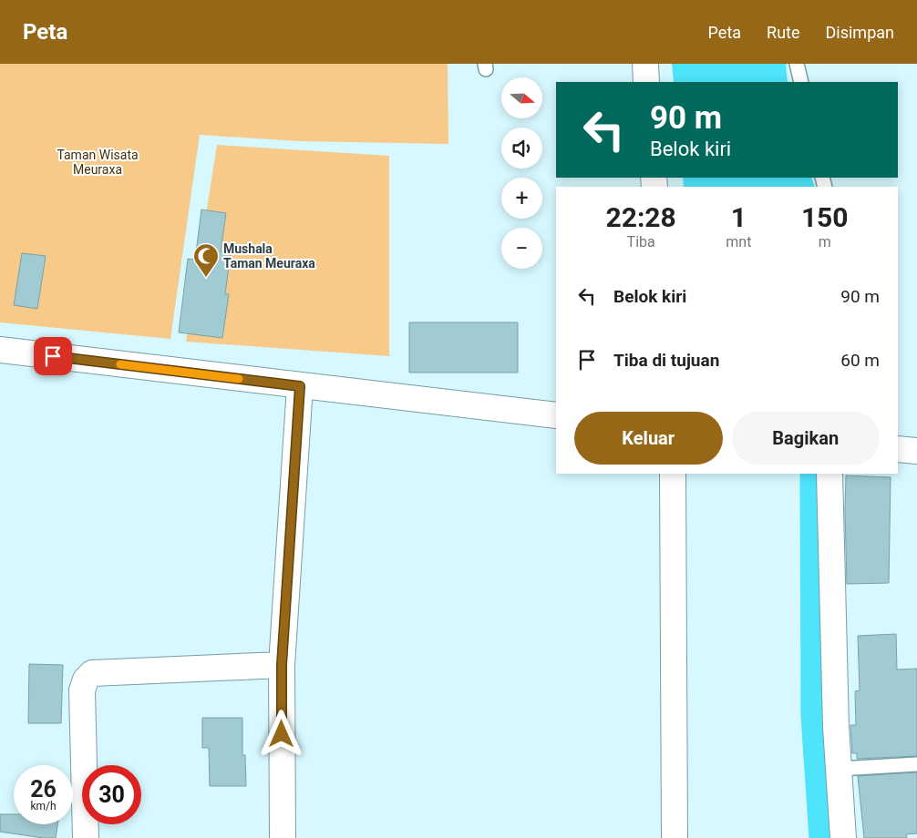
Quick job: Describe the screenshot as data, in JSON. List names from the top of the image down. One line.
{"parks":["Taman Wisata Meuraxa"],"places":{"mosque":["Mushala Taman Meuraxa"]},"north":"right","page":{"header":"Peta","nav":["Peta","Rute","Disimpan"],"map_buttons":["+","−"],"turn":["90 m","Belok kiri"],"eta":["22:28","Tiba","1","mnt","150","m"],"list":[{"name":"Belok kiri","value":"90 m"},{"name":"Tiba di tujuan","value":"60 m"}],"buttons":["Keluar","Bagikan"],"speed":"26 km/h","limit":"30"}}
